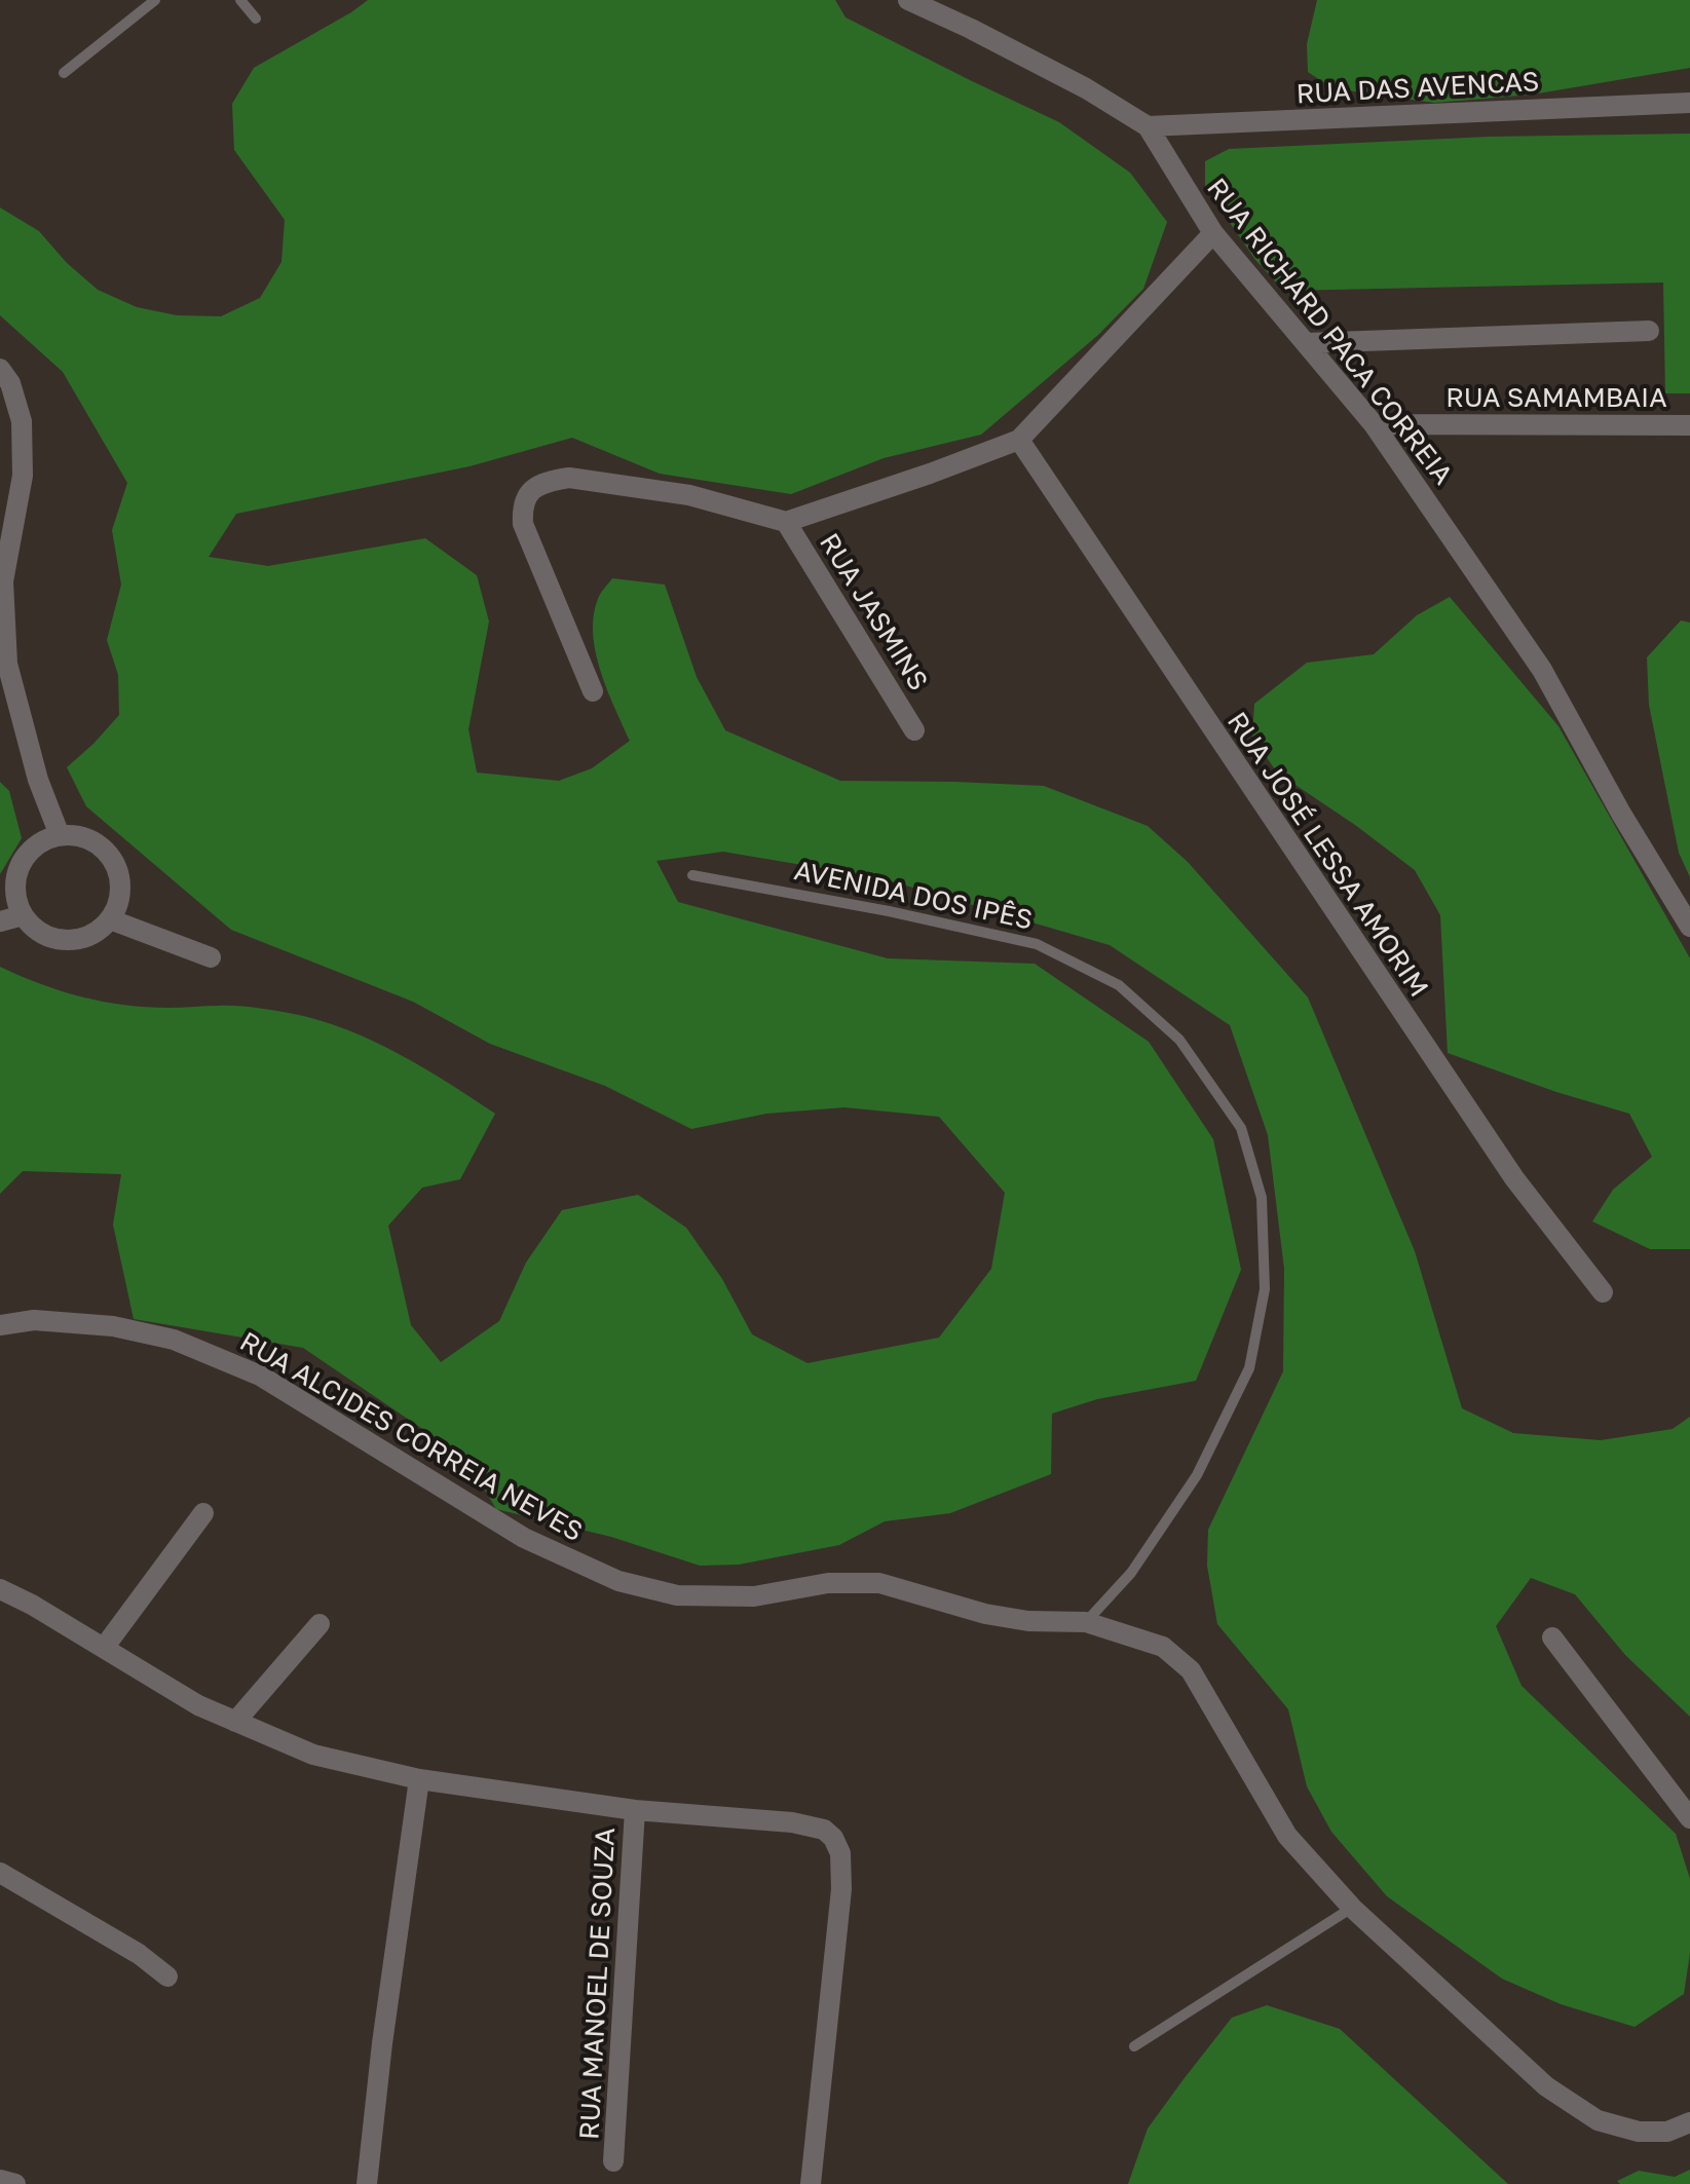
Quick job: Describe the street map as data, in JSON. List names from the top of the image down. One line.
{"streets":{"street":["RUA DAS AVENCAS","RUA RICHARD PACA CORREIA","RUA SAMAMBAIA","RUA JASMINS","RUA JOSÉ LESSA AMORIM","RUA ALCIDES CORREIA NEVES","RUA MANOEL DE SOUZA"],"lane":["AVENIDA DOS IPÊS"]},"crossings":[["RUA DAS AVENCAS","RUA RICHARD PACA CORREIA"],["RUA RICHARD PACA CORREIA","RUA SAMAMBAIA"],["AVENIDA DOS IPÊS","RUA ALCIDES CORREIA NEVES"]]}
